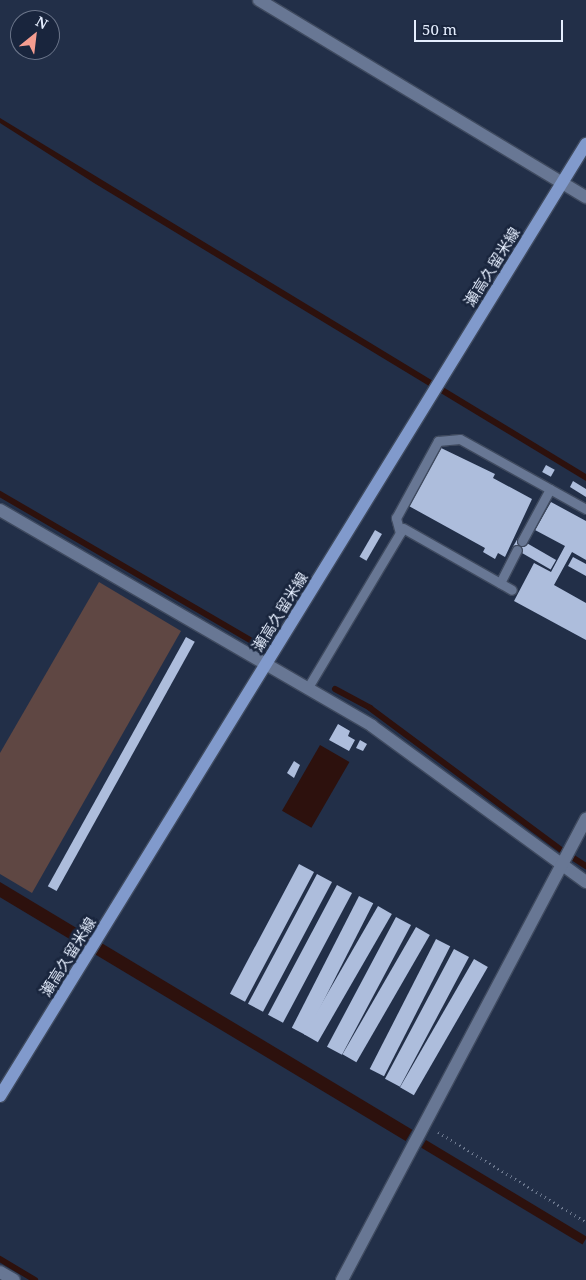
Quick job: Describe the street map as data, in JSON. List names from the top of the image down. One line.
{"streets":{"main road":["瀬高久留米線"]},"scale_bar":"50 m","north":"top right"}
